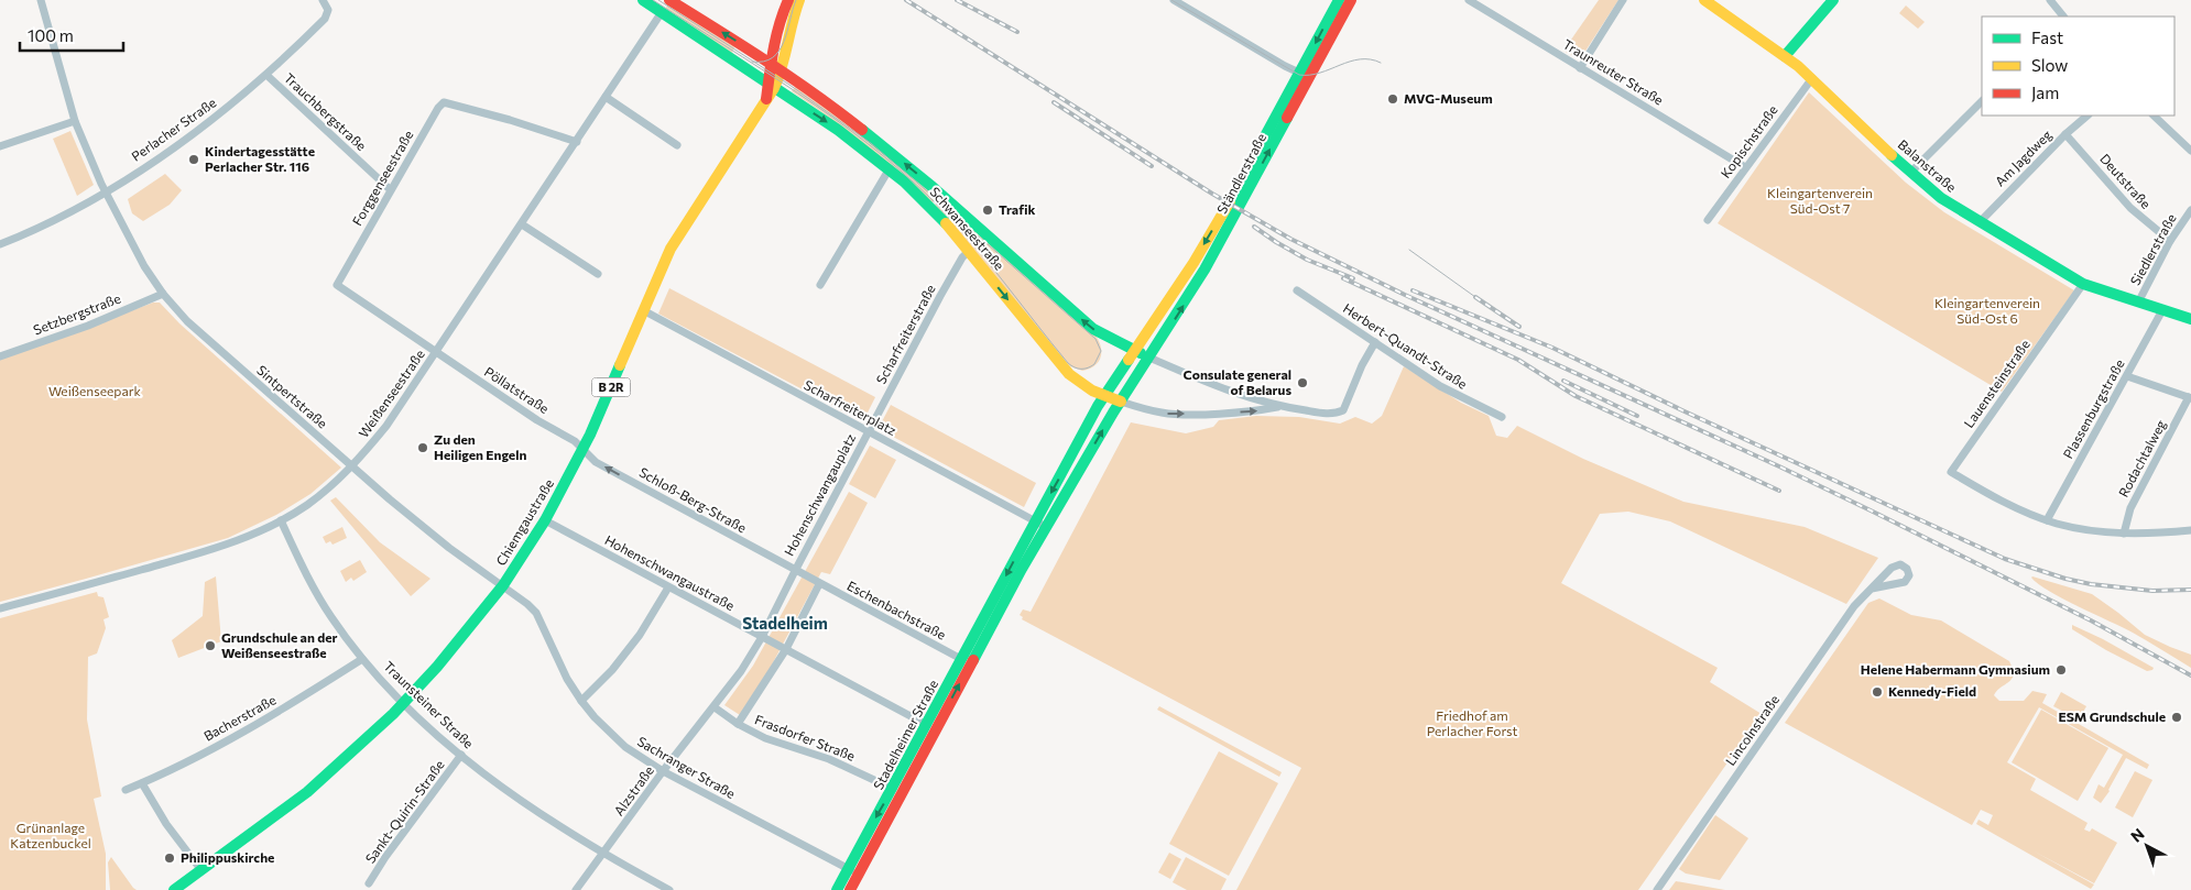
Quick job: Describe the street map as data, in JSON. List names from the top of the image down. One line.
{"streets":{"main road":["Balanstraße","Ständlerstraße","Schwanseestraße","B 2R","Chiemgaustraße","Stadelheimer Straße"],"street":["Traunreuter Straße","Trauchbergstraße","Perlacher Straße","Kopischstraße","Am Jagdweg","Forggenseestraße","Deutstraße","Siedlerstraße","Setzbergstraße","Scharfreiterstraße","Herbert-Quandt-Straße","Lauensteinstraße","Pöllatstraße","Weißenseestraße","Sintpertstraße","Scharfreiterplatz","Plassenburgstraße","Rodachtalweg","Hohenschwangauplatz","Schloß-Berg-Straße","Hohenschwangaustraße","Eschenbachstraße","Traunsteiner Straße","Bacherstraße","Lincolnstraße","Frasdorfer Straße","Sachranger Straße","Alzstraße","Sankt-Quirin-Straße"]},"crossings":[["Traunreuter Straße","Kopischstraße"],["Trauchbergstraße","Perlacher Straße"],["Trauchbergstraße","Forggenseestraße"],["Perlacher Straße","Sintpertstraße"],["Kopischstraße","Balanstraße"],["Am Jagdweg","Balanstraße"],["Am Jagdweg","Deutstraße"],["Balanstraße","Siedlerstraße"],["Balanstraße","Lauensteinstraße"],["Balanstraße","Plassenburgstraße"],["Ständlerstraße","Schwanseestraße"],["Ständlerstraße","Stadelheimer Straße"],["Forggenseestraße","Pöllatstraße"],["Forggenseestraße","Weißenseestraße"],["Deutstraße","Siedlerstraße"],["Schwanseestraße","Scharfreiterstraße"],["Schwanseestraße","Herbert-Quandt-Straße"],["Schwanseestraße","Weißenseestraße"],["Schwanseestraße","Chiemgaustraße"],["Schwanseestraße","Stadelheimer Straße"],["Setzbergstraße","Sintpertstraße"],["Scharfreiterstraße","Scharfreiterplatz"],["Scharfreiterstraße","Hohenschwangauplatz"],["Lauensteinstraße","Plassenburgstraße"],["Pöllatstraße","Weißenseestraße"],["Pöllatstraße","Schloß-Berg-Straße"],["Pöllatstraße","Chiemgaustraße"],["Weißenseestraße","Sintpertstraße"],["Weißenseestraße","Traunsteiner Straße"],["Sintpertstraße","Chiemgaustraße"],["Sintpertstraße","Sachranger Straße"],["Scharfreiterplatz","Hohenschwangauplatz"],["Scharfreiterplatz","Chiemgaustraße"],["Scharfreiterplatz","Stadelheimer Straße"],["Hohenschwangauplatz","Schloß-Berg-Straße"],["Hohenschwangauplatz","Hohenschwangaustraße"],["Hohenschwangauplatz","Eschenbachstraße"],["Hohenschwangauplatz","Alzstraße"],["Schloß-Berg-Straße","Chiemgaustraße"],["Chiemgaustraße","Hohenschwangaustraße"],["Chiemgaustraße","Traunsteiner Straße"],["Chiemgaustraße","Sachranger Straße"],["Hohenschwangaustraße","Stadelheimer Straße"],["Eschenbachstraße","Stadelheimer Straße"],["Traunsteiner Straße","Bacherstraße"],["Traunsteiner Straße","Alzstraße"],["Traunsteiner Straße","Sankt-Quirin-Straße"],["Stadelheimer Straße","Frasdorfer Straße"],["Stadelheimer Straße","Sachranger Straße"],["Sachranger Straße","Alzstraße"]],"one_way":["Schloß-Berg-Straße"],"districts":["Stadelheim"],"parks":["Kleingartenverein Süd-Ost 7","Kleingartenverein Süd-Ost 6","Weißenseepark","Friedhof am Perlacher Forst","Grünanlage Katzenbuckel"],"places":["MVG-Museum","Kindertagesstätte Perlacher Str. 116","Trafik","Consulate general of Belarus","Zu den Heiligen Engeln","Grundschule an der Weißenseestraße","Helene Habermann Gymnasium","Kennedy-Field","ESM Grundschule","Philippuskirche"],"legend":["Fast","Slow","Jam"],"scale_bar":"100 m","north":"top left"}
